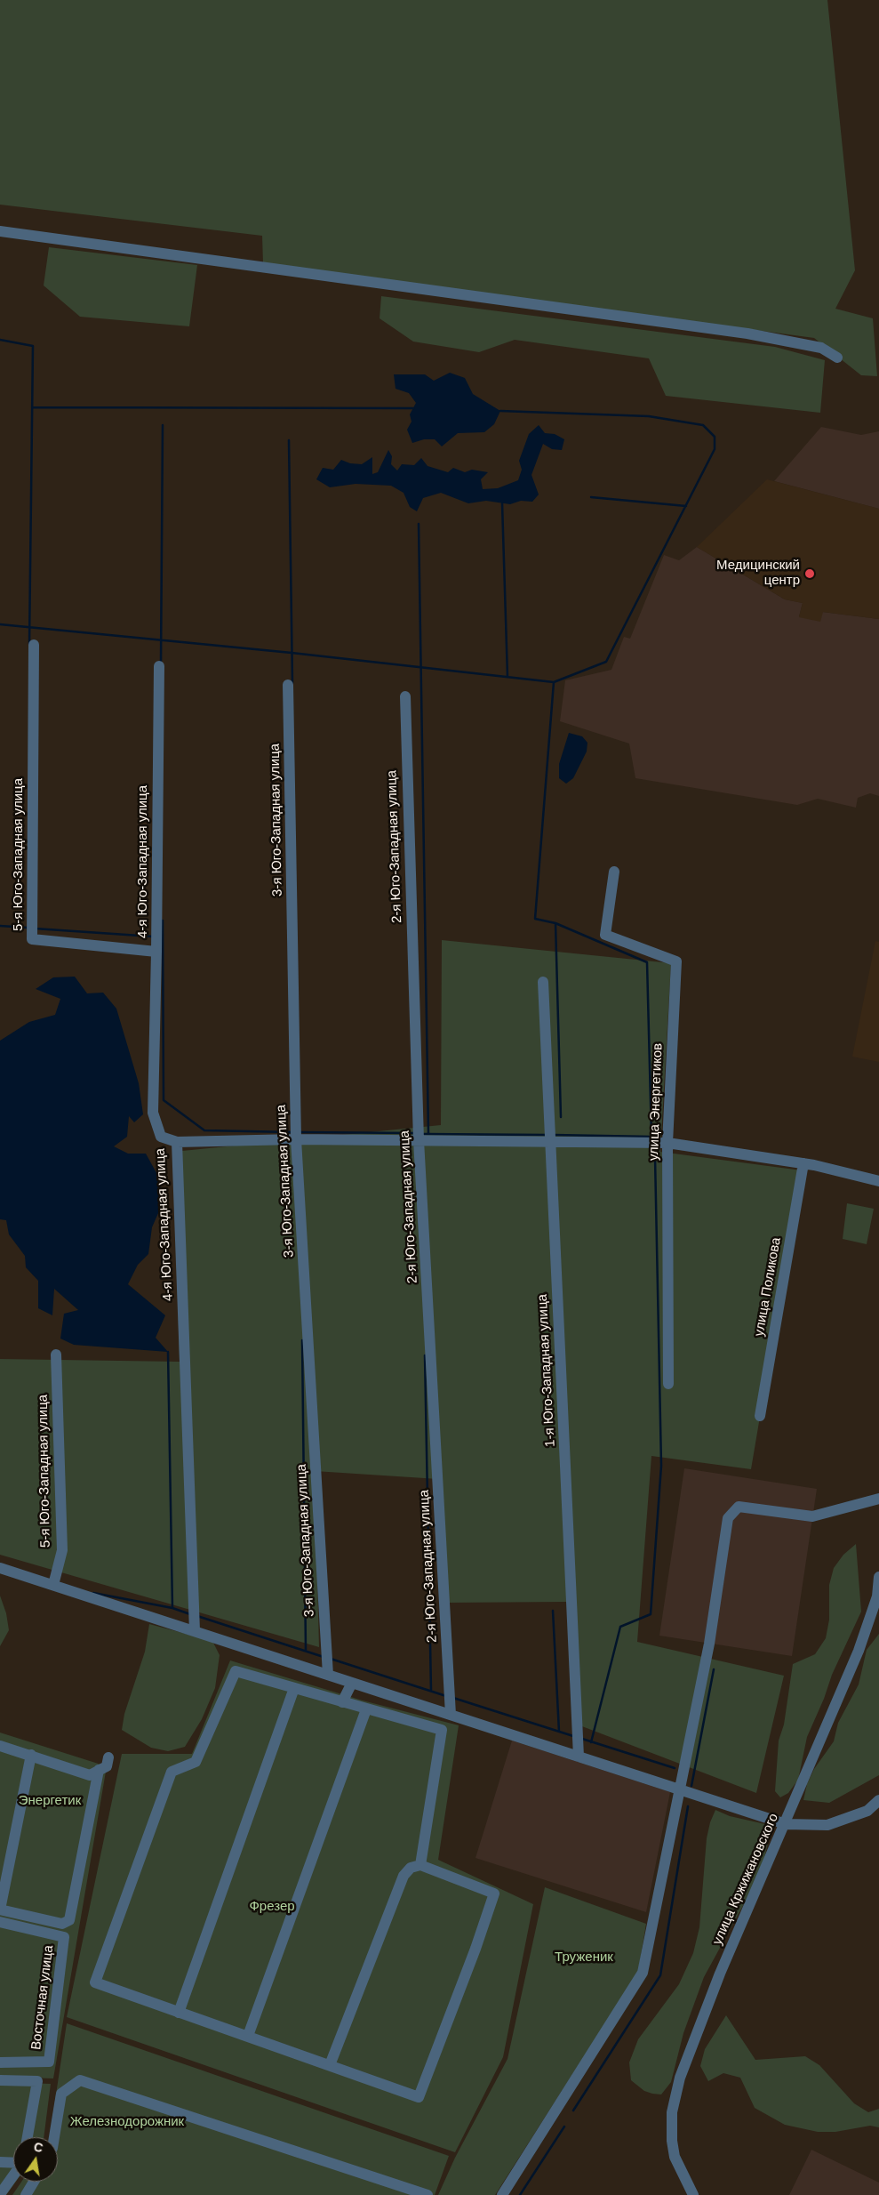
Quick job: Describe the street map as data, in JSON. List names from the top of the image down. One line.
{"streets":{"street":["3-я Юго-Западная улица","2-я Юго-Западная улица","5-я Юго-Западная улица","4-я Юго-Западная улица","улица Энергетиков","улица Поликова","1-я Юго-Западная улица","улица Кржижановского","Восточная улица"]},"crossings":[["5-я Юго-Западная улица","4-я Юго-Западная улица"]],"parks":["Энергетик","Фрезер","Труженик","Железнодорожник"],"places":["Медицинский центр"],"north":"top"}
